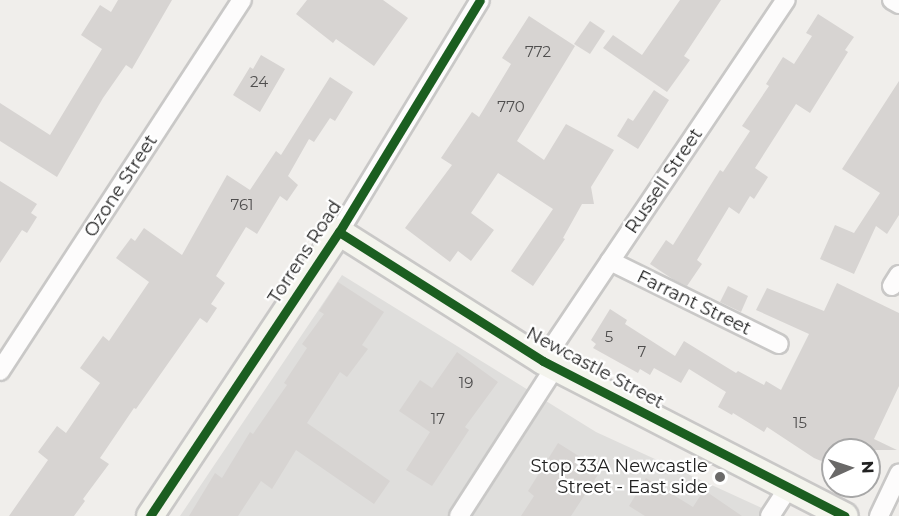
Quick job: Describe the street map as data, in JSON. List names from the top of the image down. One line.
{"streets":{"street":["Russell Street","Ozone Street","Torrens Road","Farrant Street","Newcastle Street"]},"crossings":[["Russell Street","Farrant Street"],["Russell Street","Newcastle Street"],["Torrens Road","Newcastle Street"]],"places":["Stop 33A Newcastle Street - East side"],"house_numbers":["772","24","770","761","5","7","19","17","15"],"north":"right"}
